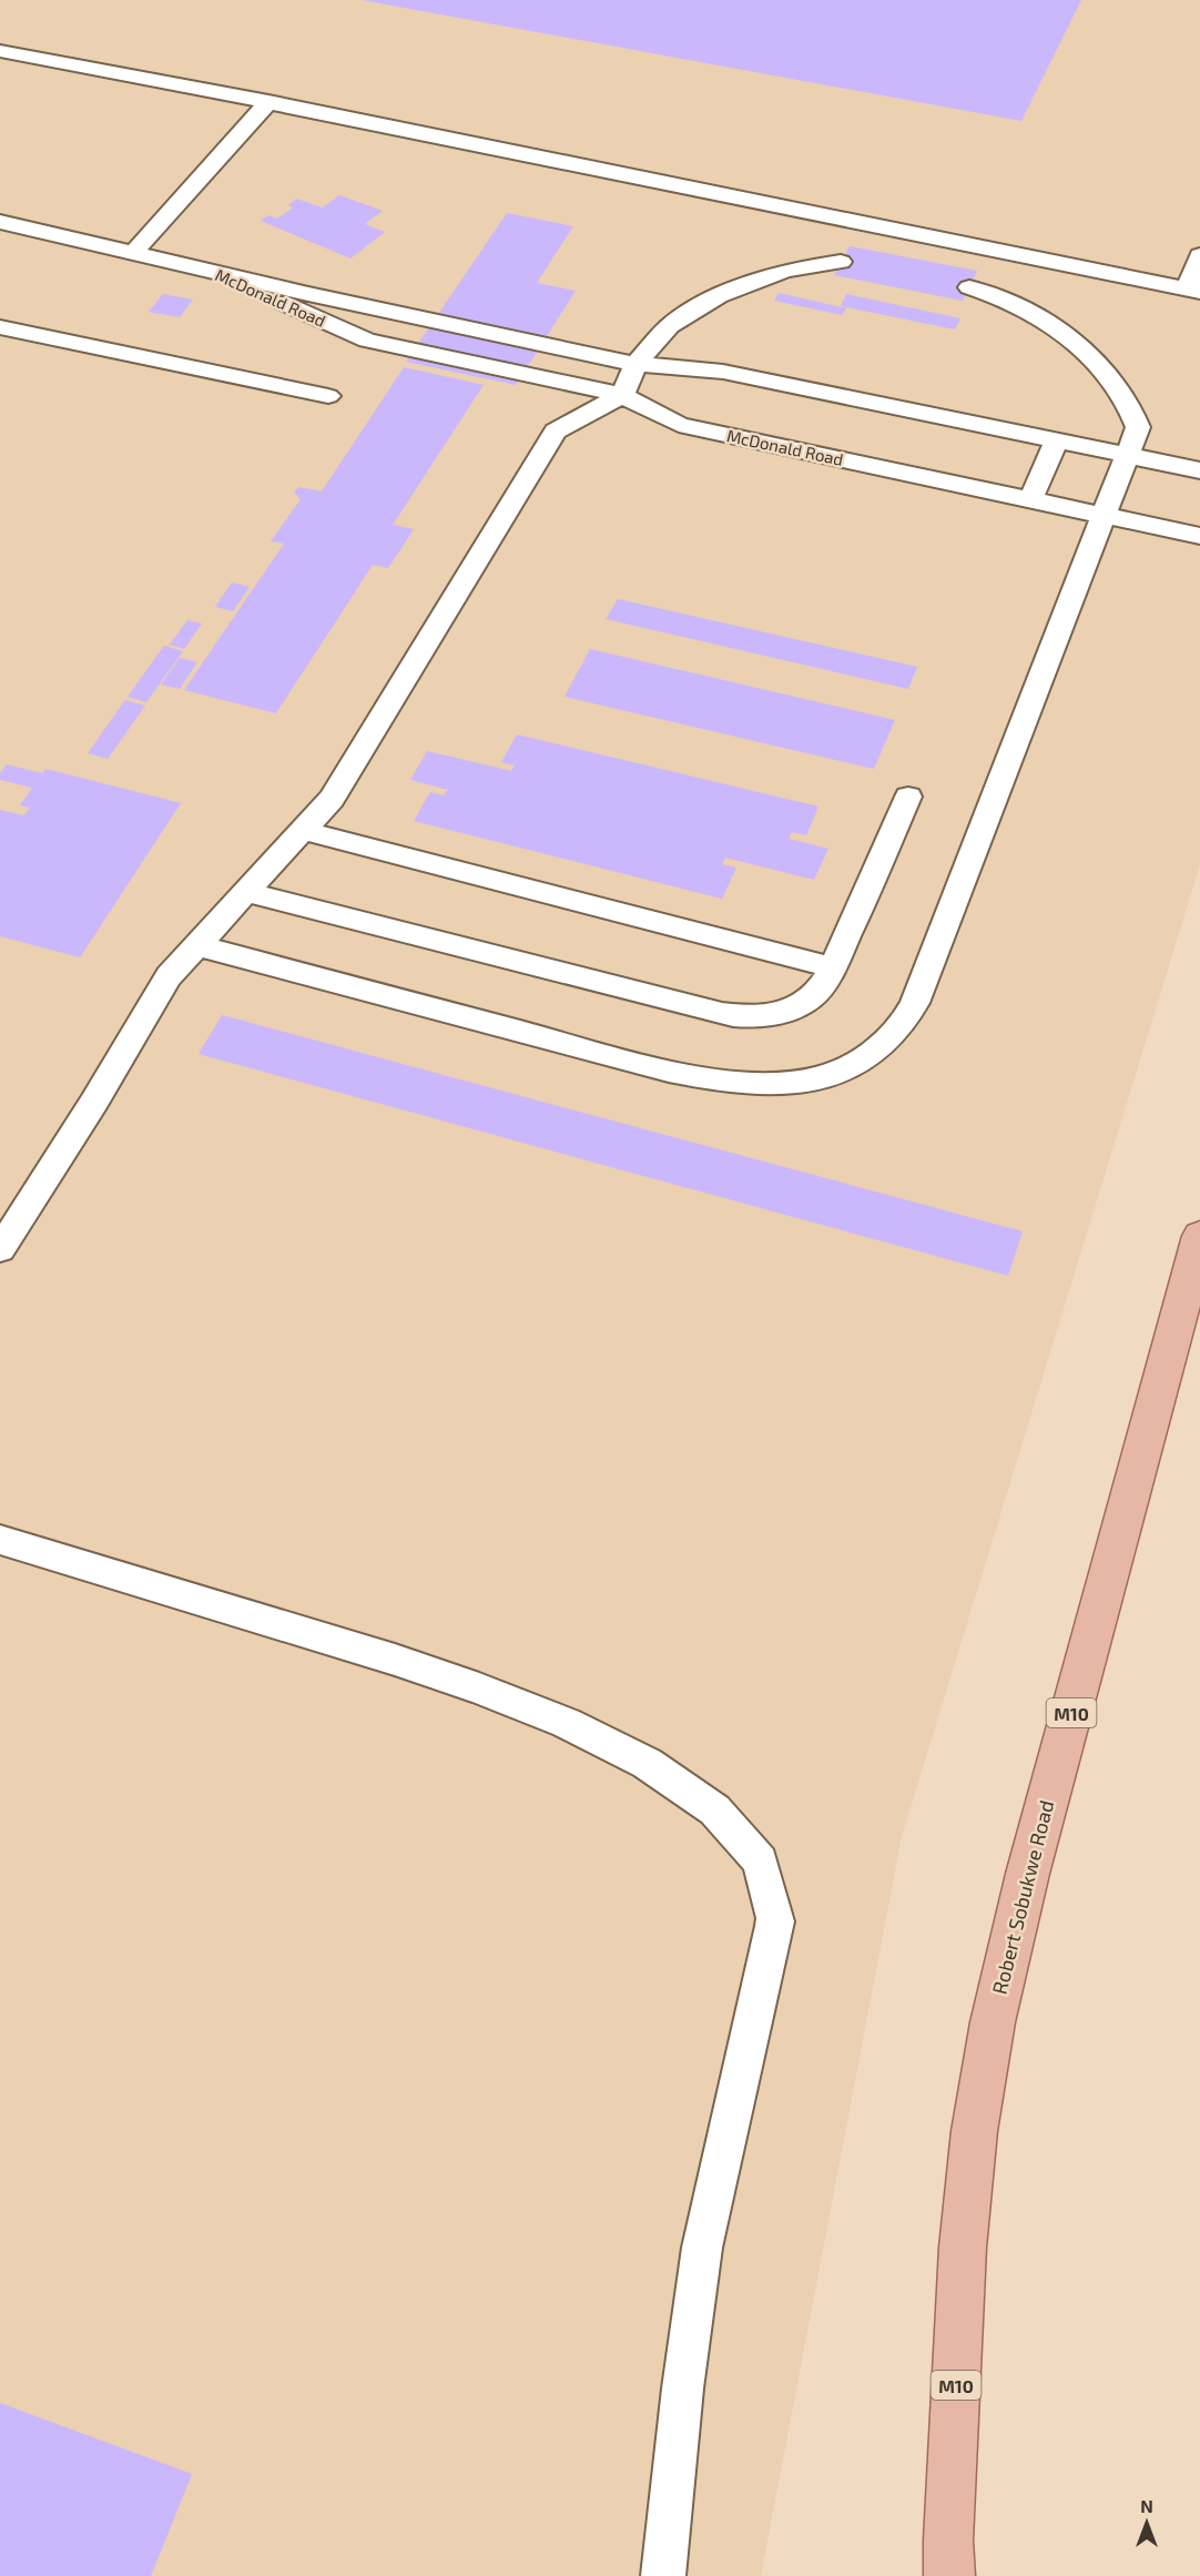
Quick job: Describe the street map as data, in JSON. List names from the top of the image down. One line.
{"streets":{"main road":["M10","Robert Sobukwe Road"],"lane":["McDonald Road"]},"north":"top"}
